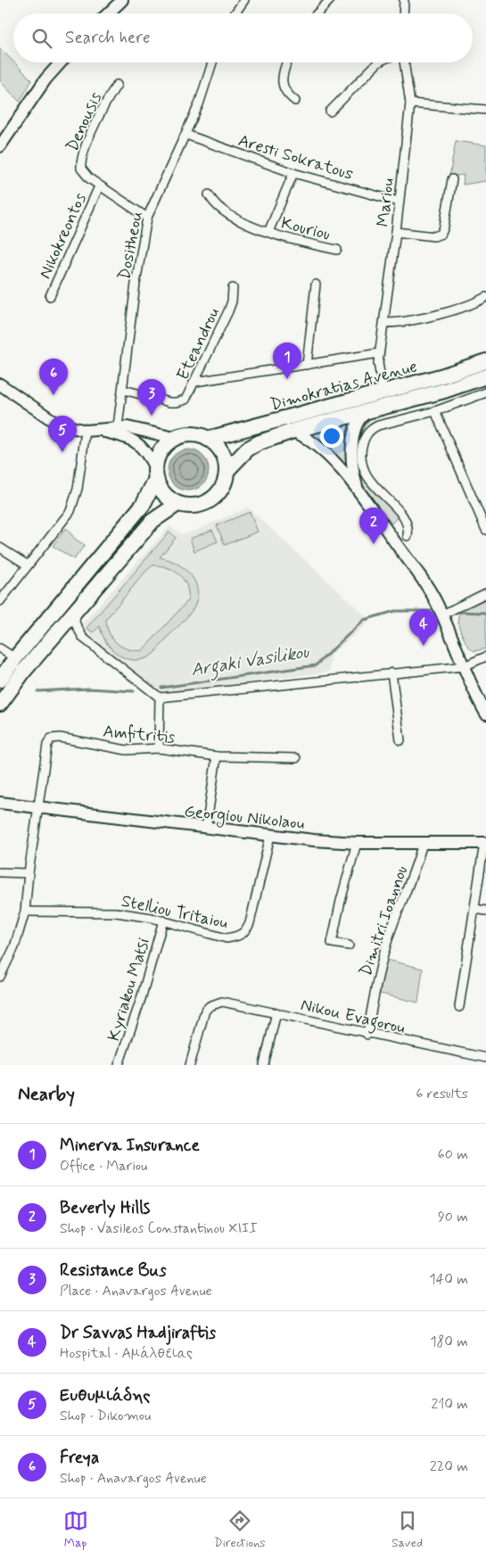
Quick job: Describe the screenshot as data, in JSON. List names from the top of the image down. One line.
{"streets":{"highway":["Dimokratias Avenue"],"street":["Denousis","Aresti Sokratous","Mariou","Kouriou","Nikokreontos","Dositheou","Eteandrou","Amfitritis","Georgiou Nikolaou","Stelliou Tritaiou","Dimitri Ioannou","Kyriakou Matsi","Nikou Evagorou"]},"crossings":[["Denousis","Nikokreontos"],["Denousis","Dositheou"],["Aresti Sokratous","Mariou"],["Aresti Sokratous","Kouriou"],["Aresti Sokratous","Dositheou"],["Mariou","Dimokratias Avenue"],["Dositheou","Eteandrou"],["Amfitritis","Georgiou Nikolaou"],["Georgiou Nikolaou","Stelliou Tritaiou"],["Georgiou Nikolaou","Dimitri Ioannou"],["Stelliou Tritaiou","Kyriakou Matsi"],["Dimitri Ioannou","Nikou Evagorou"]],"water":["Argaki Vasilikou"],"page":{"search":"Search here","pins":["1","6","3","5","2","4"],"heading":["Nearby","6 results"],"list":[{"mark":"1","name":"Minerva Insurance","note":"Office · Mariou","value":"60 m"},{"mark":"2","name":"Beverly Hills","note":"Shop · Vasileos Constantinou XIII","value":"90 m"},{"mark":"3","name":"Resistance Bus","note":"Place · Anavargos Avenue","value":"140 m"},{"mark":"4","name":"Dr Savvas Hadjiraftis","note":"Hospital · Αμάλθειας","value":"180 m"},{"mark":"5","name":"Ευθυμιάδης","note":"Shop · Dikomou","value":"210 m"},{"mark":"6","name":"Freya","note":"Shop · Anavargos Avenue","value":"220 m"}],"nav":["Map","Directions","Saved"]}}
